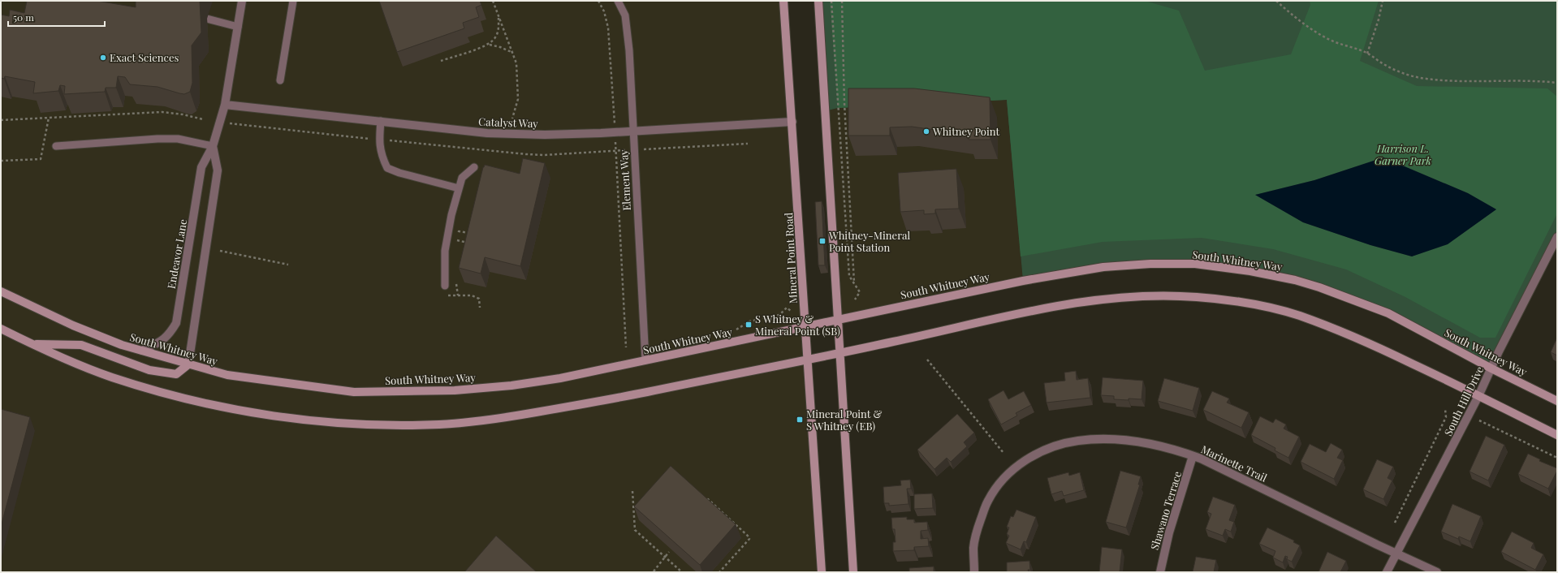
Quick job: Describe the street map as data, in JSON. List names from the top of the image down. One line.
{"streets":{"main road":["Mineral Point Road","South Whitney Way"],"street":["Catalyst Way","Endeavor Lane","South Hill Drive","Marinette Trail","Shawano Terrace"],"lane":["Element Way"]},"crossings":[["Catalyst Way","Element Way"],["Catalyst Way","Endeavor Lane"],["Catalyst Way","Mineral Point Road"],["Element Way","South Whitney Way"],["Endeavor Lane","South Whitney Way"],["Mineral Point Road","South Whitney Way"],["South Whitney Way","South Hill Drive"],["South Hill Drive","Marinette Trail"],["Marinette Trail","Shawano Terrace"]],"parks":["Harrison L. Garner Park"],"places":{"other":["Exact Sciences","Whitney Point"],"transit":["Whitney-Mineral Point Station","S Whitney & Mineral Point (SB)","Mineral Point & S Whitney (EB)"]},"scale_bar":"50 m"}
